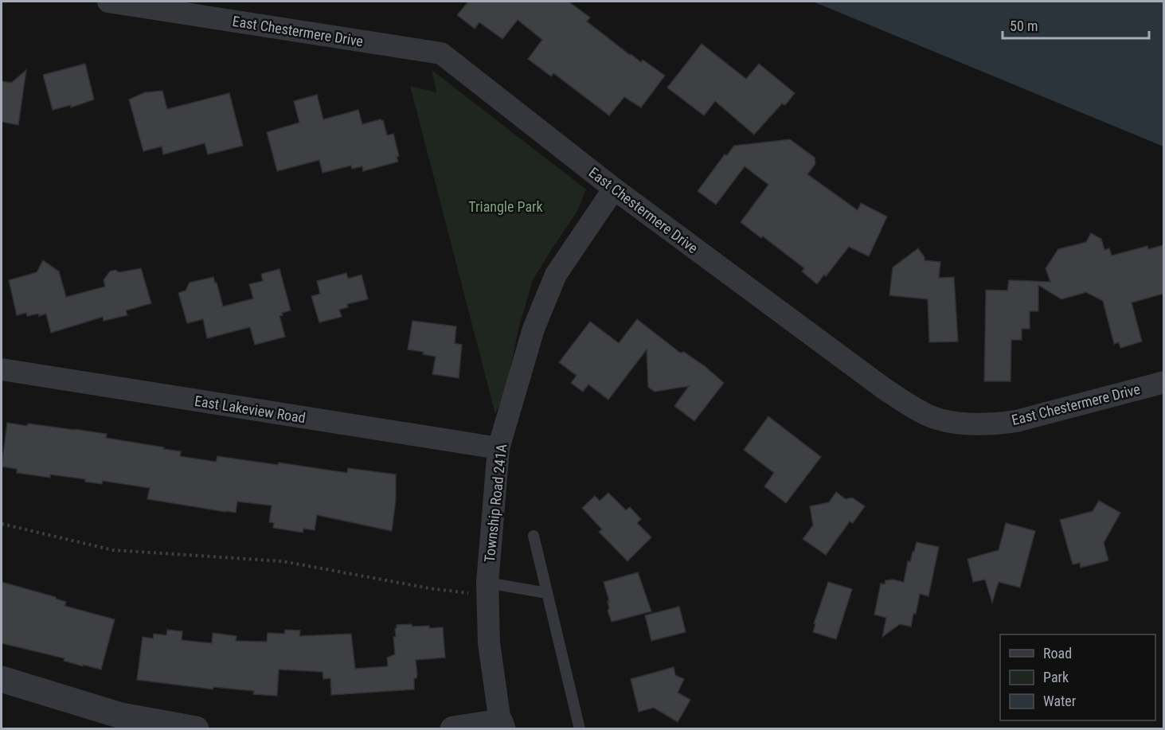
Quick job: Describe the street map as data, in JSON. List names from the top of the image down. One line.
{"streets":{"street":["East Chestermere Drive","East Lakeview Road","Township Road 241A"]},"crossings":[["East Chestermere Drive","Township Road 241A"],["East Lakeview Road","Township Road 241A"]],"parks":["Triangle Park"],"legend":["Road","Park","Water"],"scale_bar":"50 m"}
